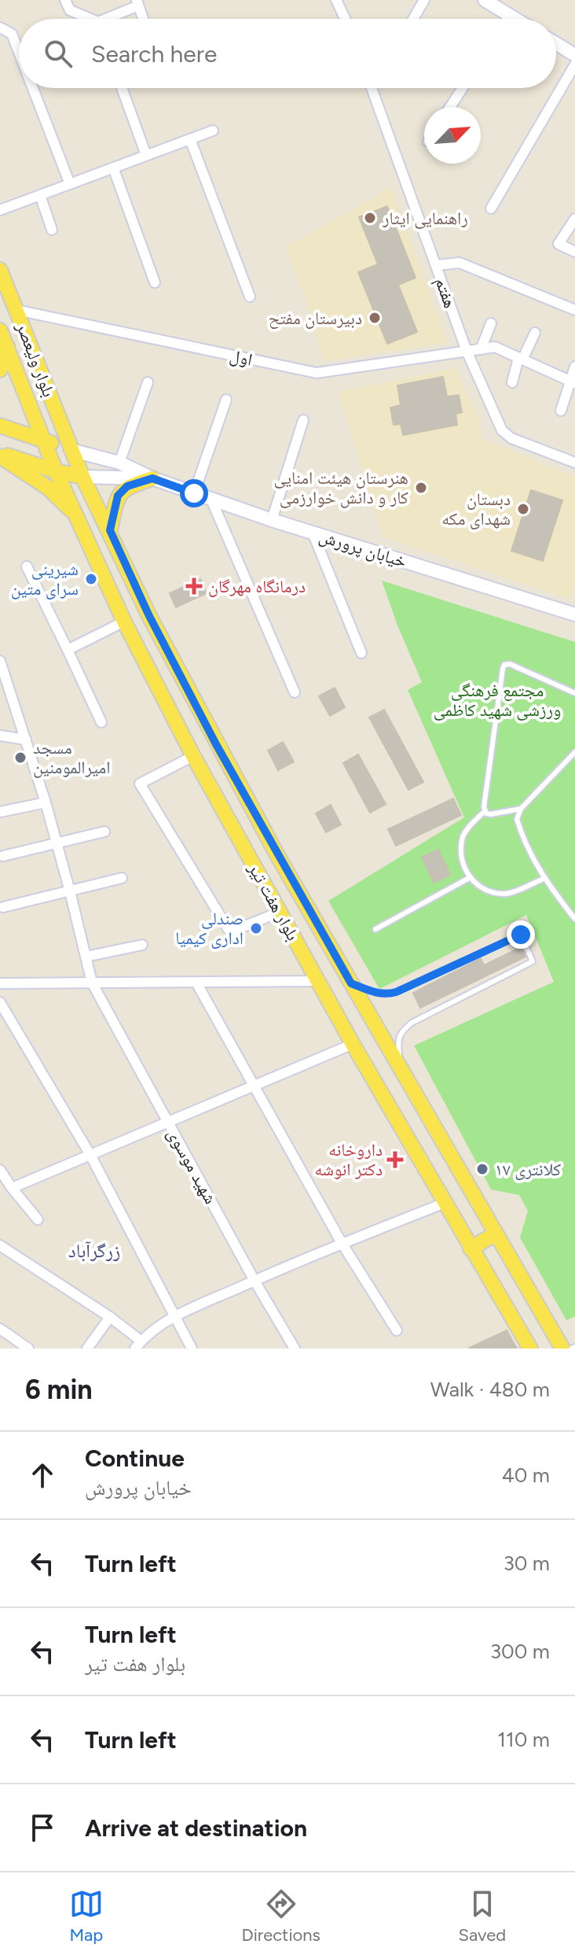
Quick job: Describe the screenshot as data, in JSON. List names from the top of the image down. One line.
{"streets":{"main road":["بلوار ولیعصر","بلوار هفت تیر"],"street":["هفتم","اول","خیابان پرورش","شهید موسوی"]},"crossings":[["هفتم","اول"],["اول","بلوار ولیعصر"],["بلوار ولیعصر","خیابان پرورش"],["بلوار ولیعصر","بلوار هفت تیر"],["خیابان پرورش","بلوار هفت تیر"]],"districts":["زرگرآباد"],"parks":["مجتمع فرهنگی ورزشی شهید کاظمی"],"places":{"other":["راهنمایی ایثار","دبیرستان مفتح","هنرستان هیئت امنایی کار و دانش خوارزمی","دبستان شهدای مکه","شیرینی سرای متین","مسجد امیرالمومنین","صندلی اداری کیمیا","کلانتری ۱۷"],"health":["درمانگاه مهرگان","داروخانه دکتر انوشه"]},"north":"top right","page":{"search":"Search here","heading":["6 min","Walk · 480 m"],"list":[["Continue","خیابان پرورش","40 m"],["Turn left","30 m"],["Turn left","بلوار هفت تیر","300 m"],["Turn left","110 m"],"Arrive at destination"],"nav":["Map","Directions","Saved"]}}
